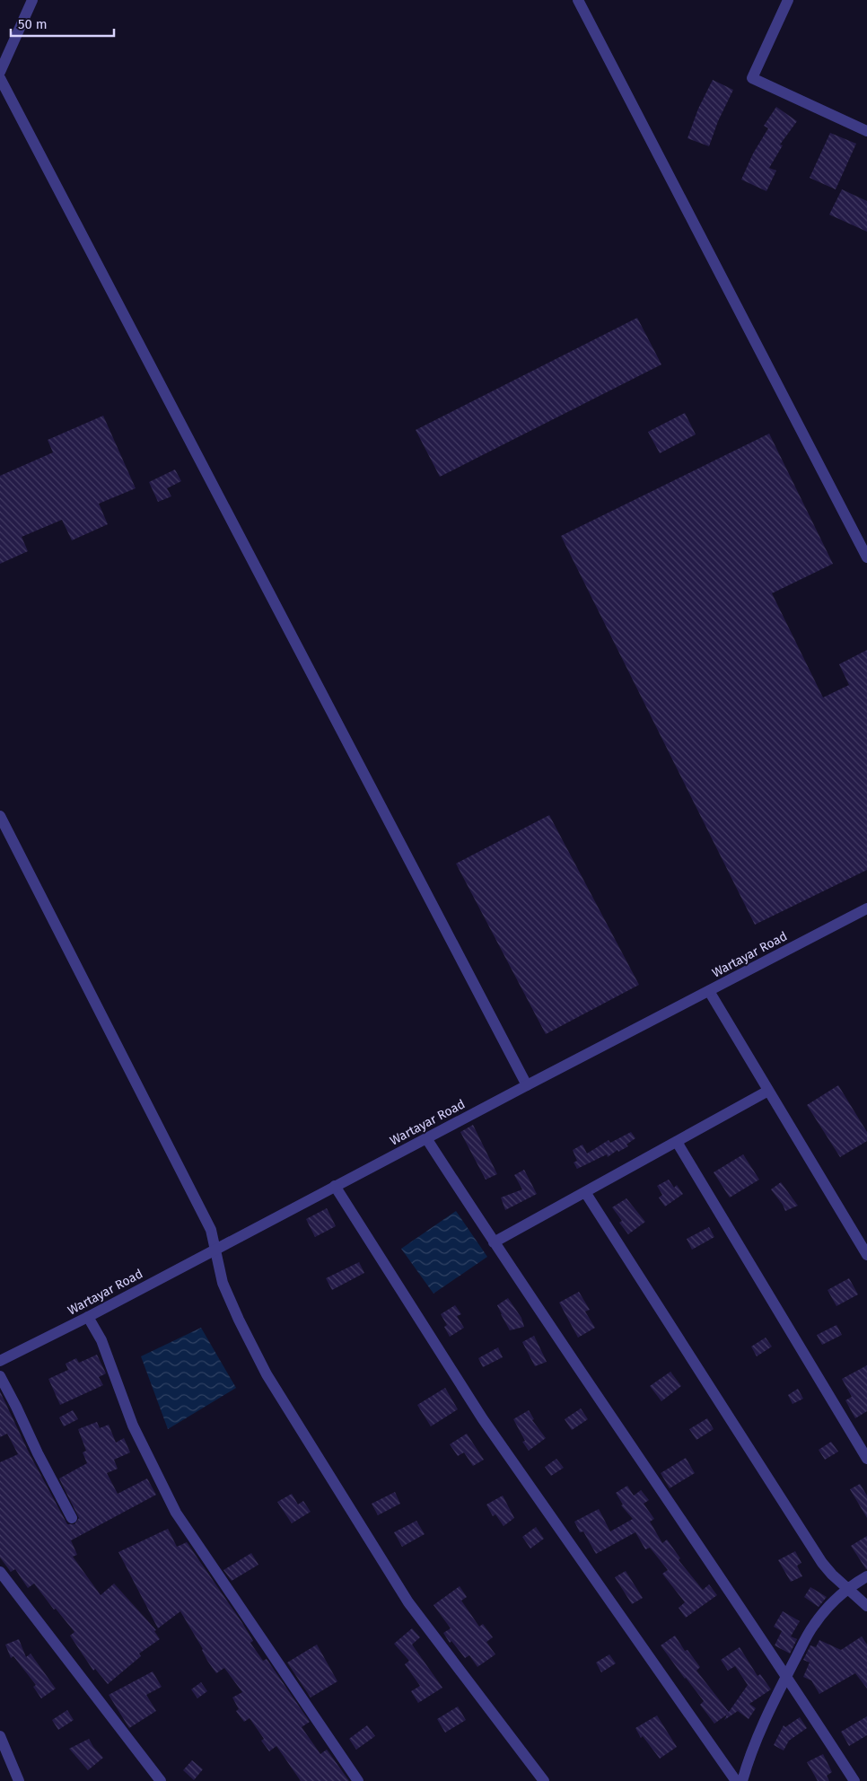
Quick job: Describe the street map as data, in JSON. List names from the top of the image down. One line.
{"streets":{"street":["Wartayar Road"]},"scale_bar":"50 m"}
